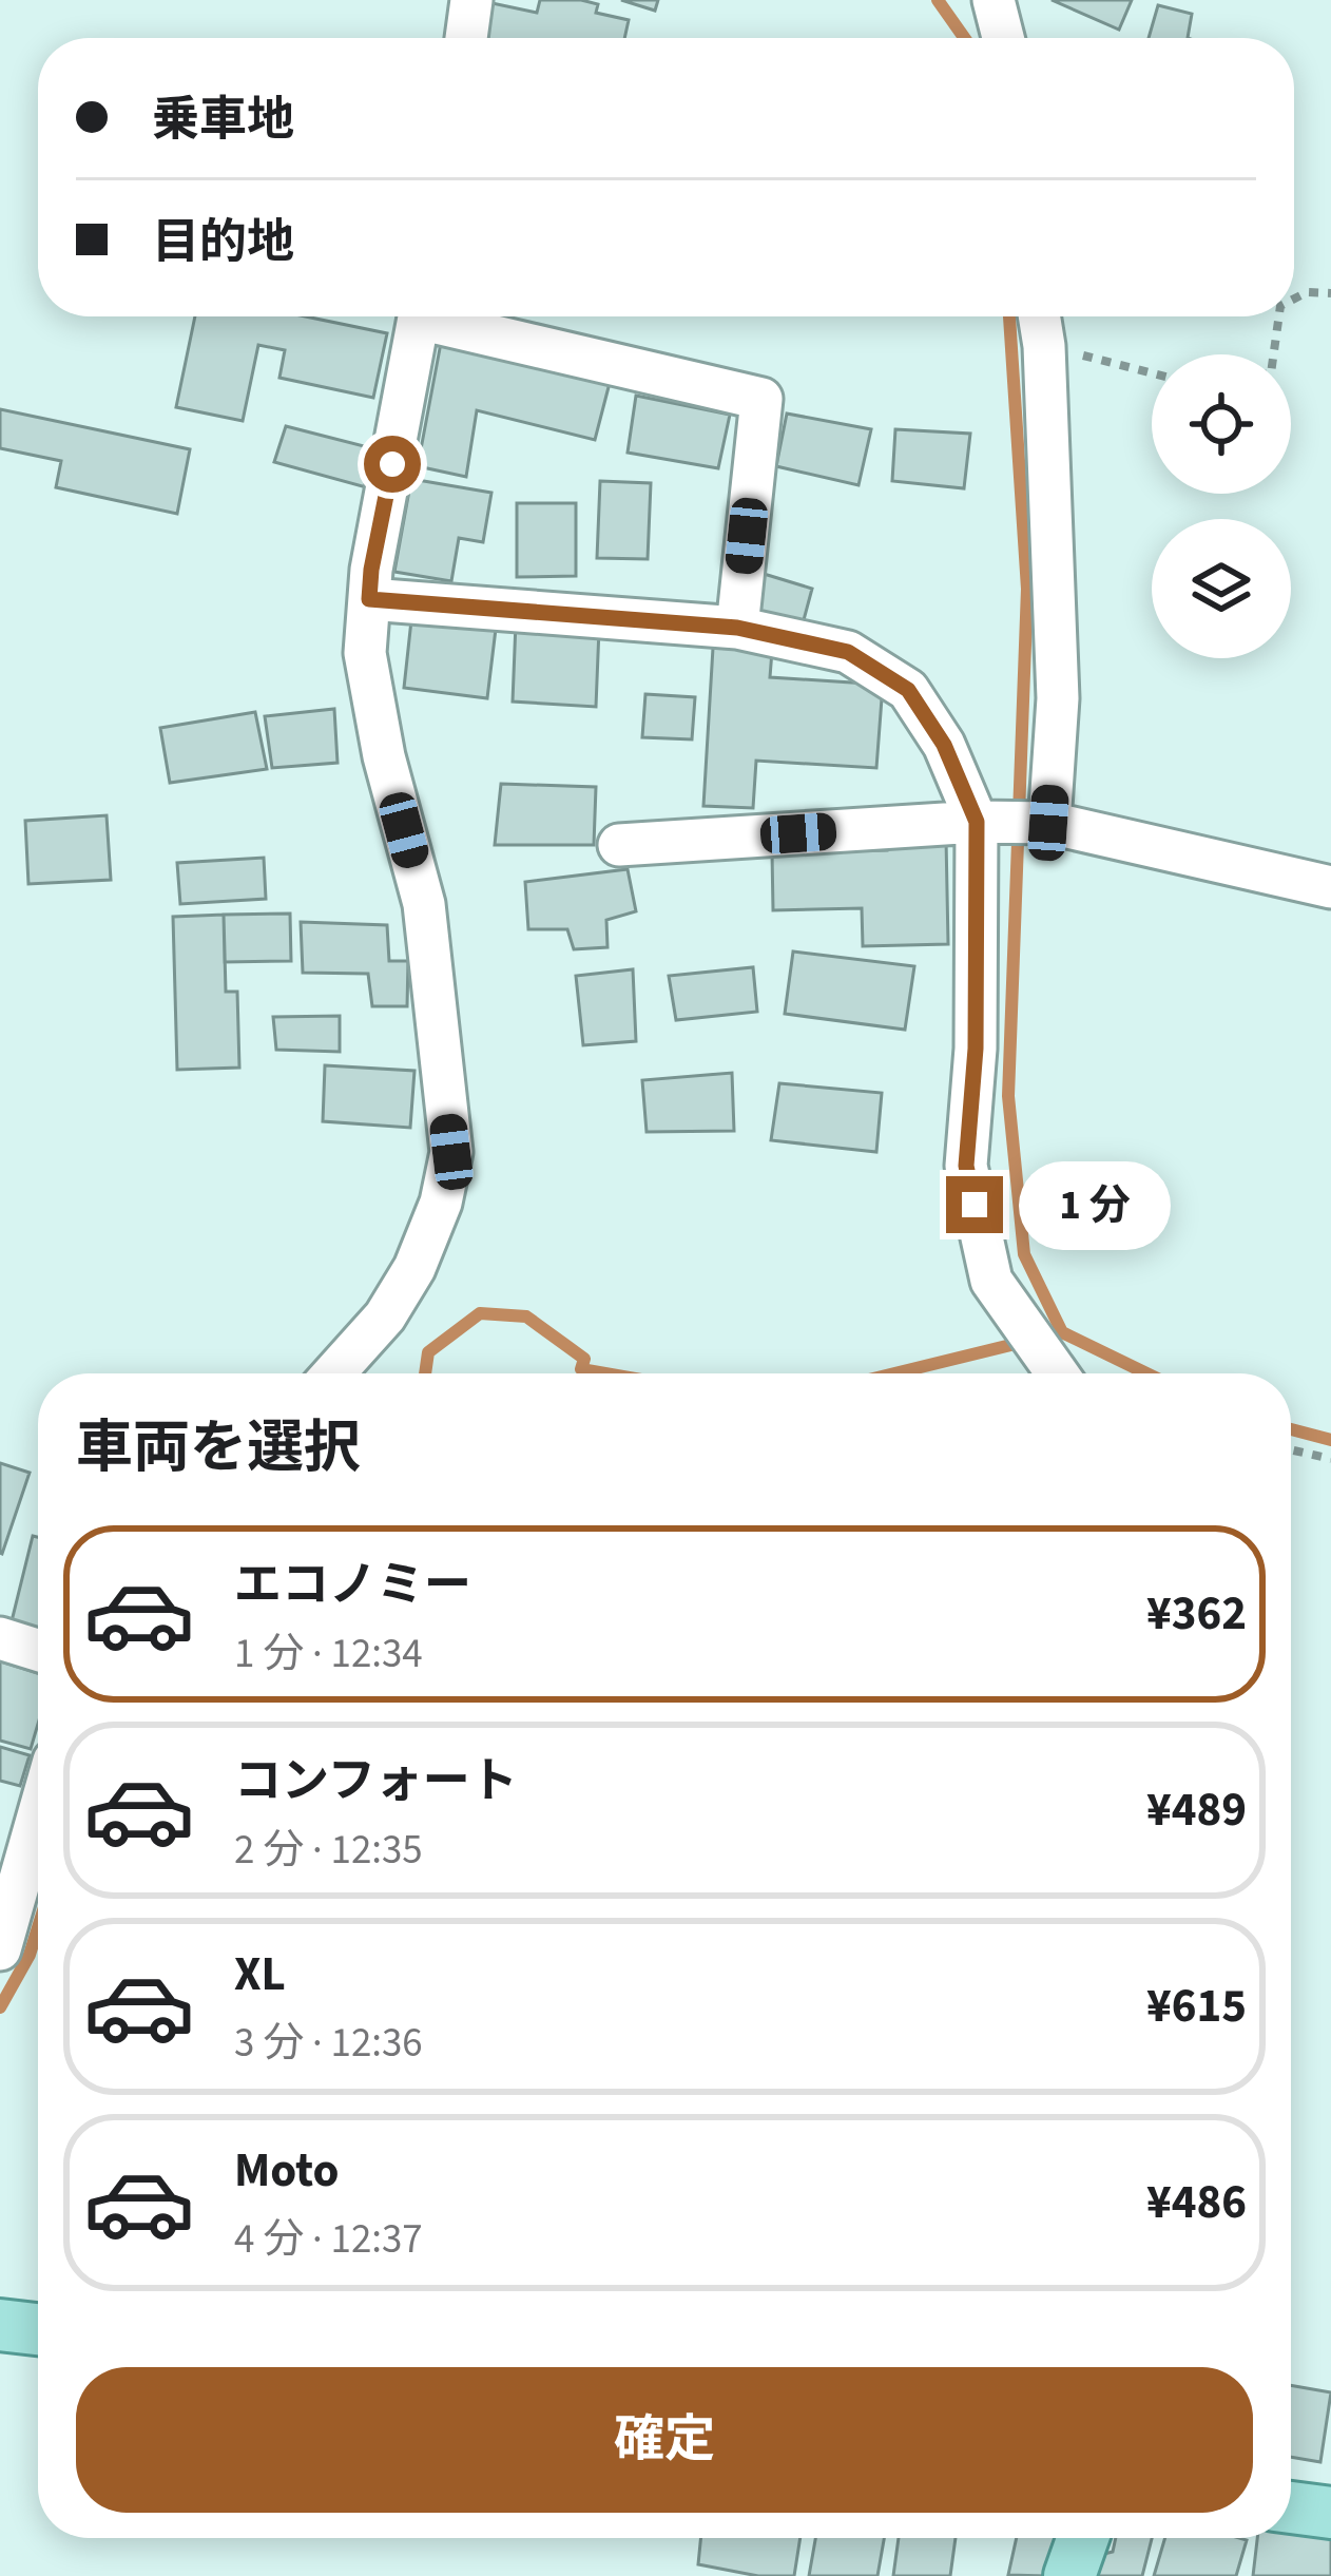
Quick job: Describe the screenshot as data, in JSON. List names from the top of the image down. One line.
{"page":{"banner":["乗車地","目的地"],"bubble":"1 分","heading":"車両を選択","list":[{"name":"エコノミー","note":"1 分 · 12:34","value":"¥362"},{"name":"コンフォート","note":"2 分 · 12:35","value":"¥489"},{"name":"XL","note":"3 分 · 12:36","value":"¥615"},{"name":"Moto","note":"4 分 · 12:37","value":"¥486"}],"buttons":"確定"}}
